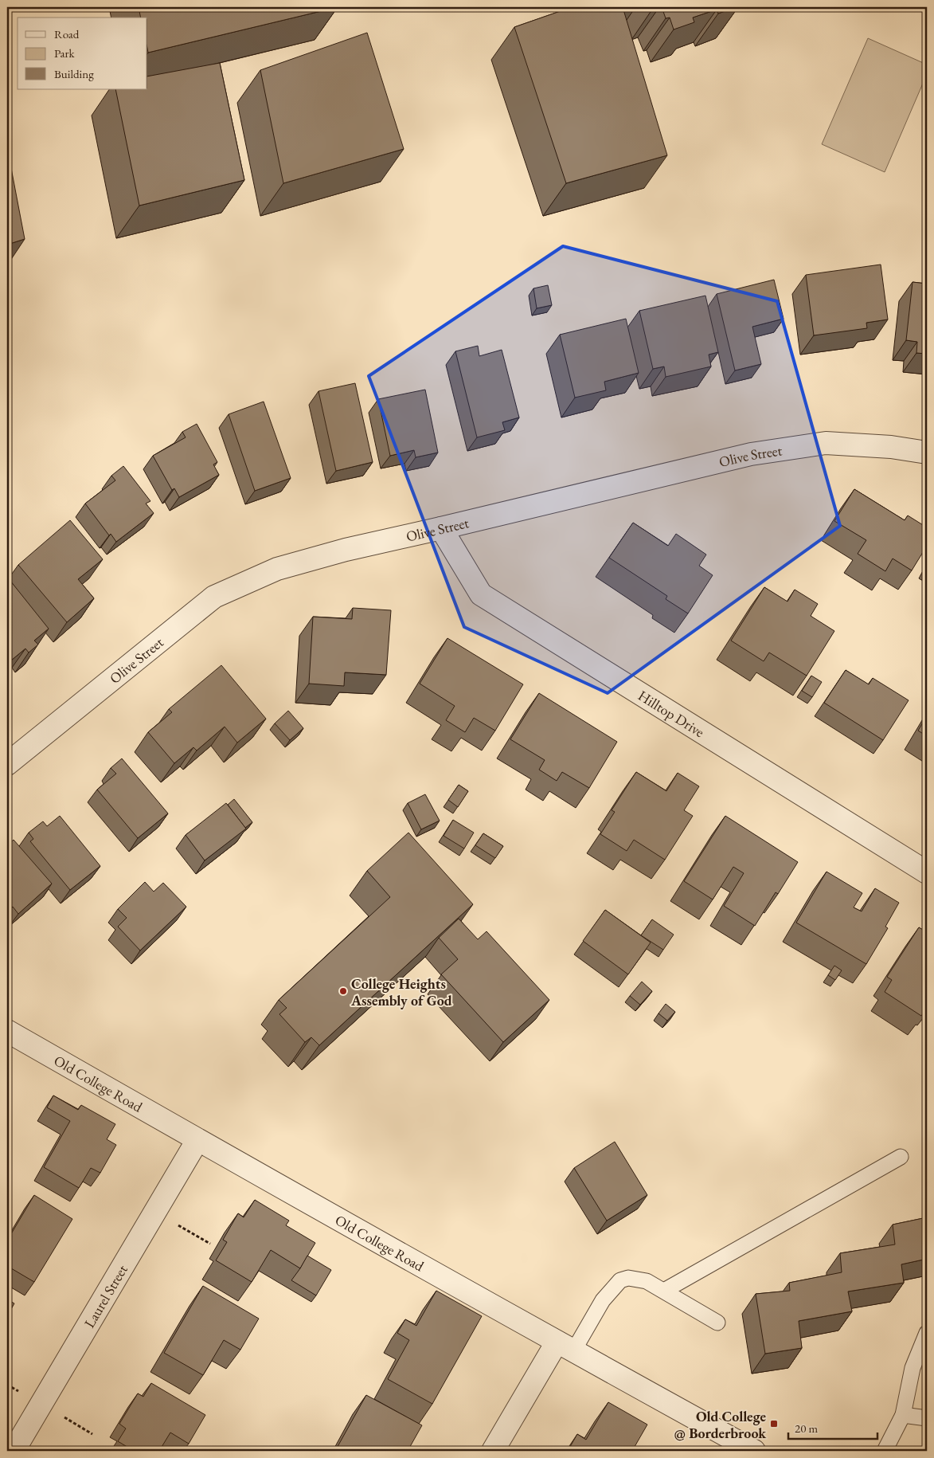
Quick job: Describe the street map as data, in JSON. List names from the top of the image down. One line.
{"streets":{"street":["Olive Street","Hilltop Drive","Old College Road","Laurel Street"]},"crossings":[["Olive Street","Hilltop Drive"],["Old College Road","Laurel Street"]],"places":{"other":["College Heights Assembly of God"],"transit":["Old College @ Borderbrook"]},"legend":["Road","Park","Building"],"scale_bar":"20 m"}
